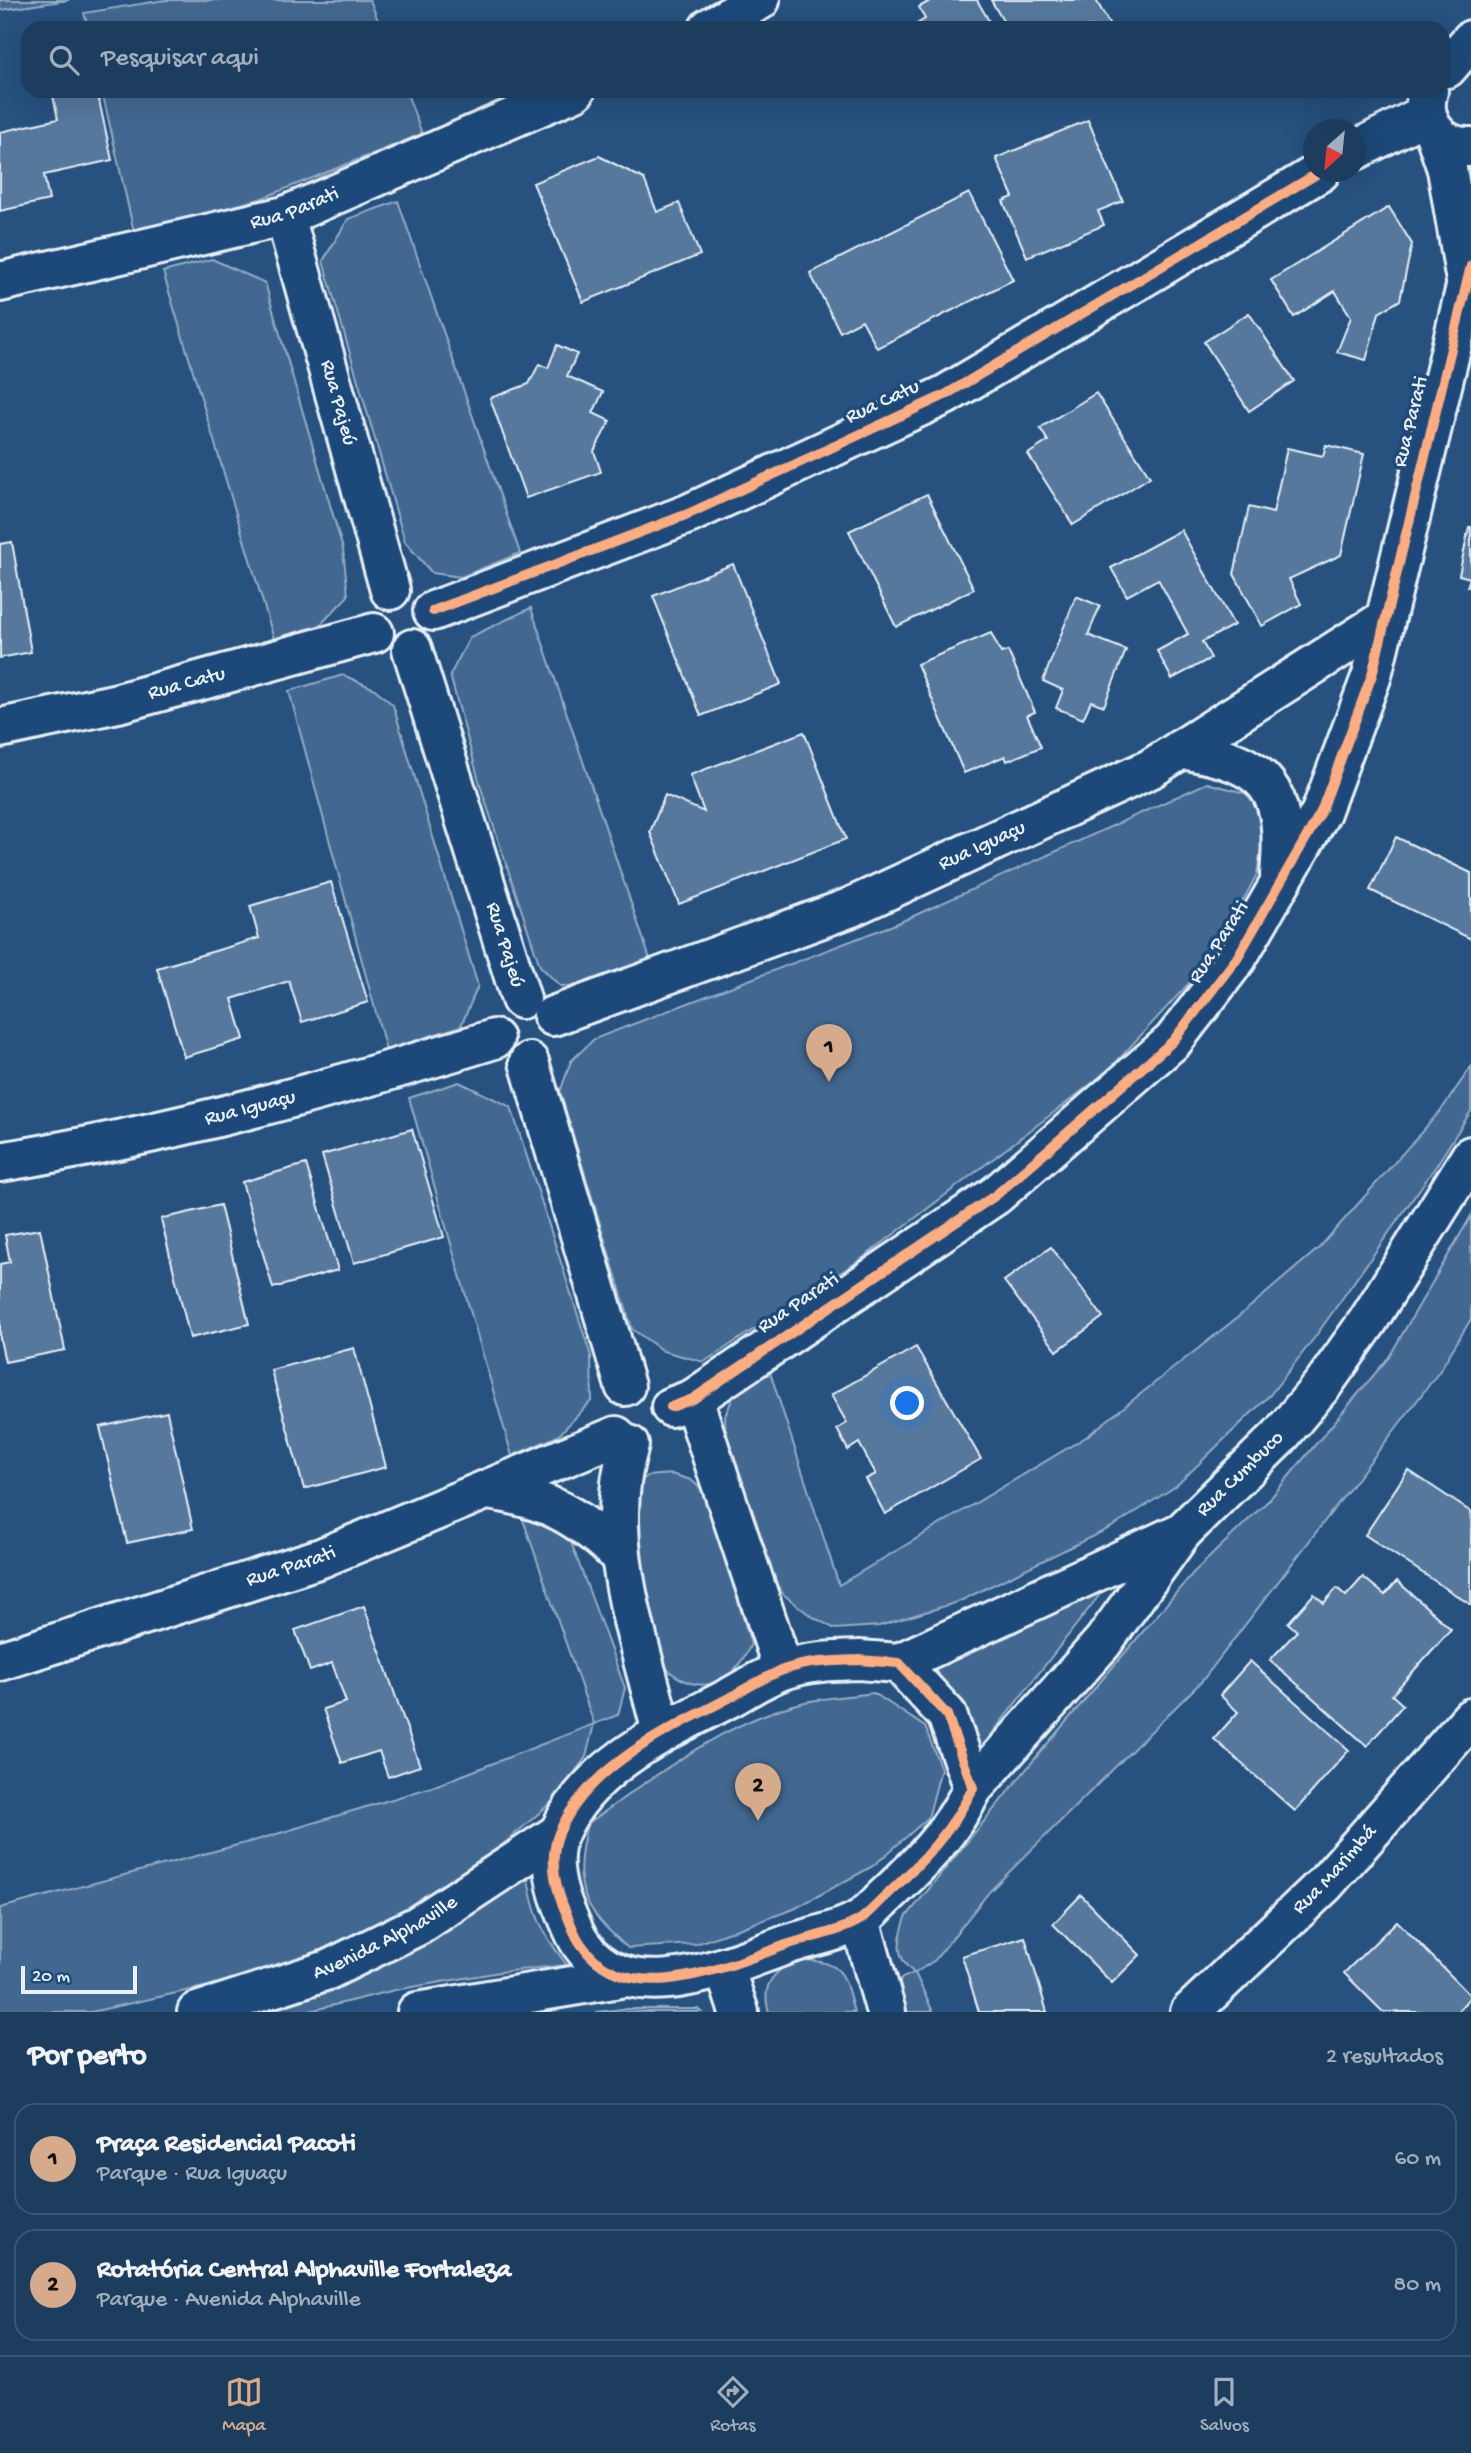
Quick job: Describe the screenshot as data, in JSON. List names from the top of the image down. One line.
{"streets":{"street":["Rua Parati","Rua Pajeú","Rua Catu","Rua Iguaçu","Rua Cumbuco","Rua Marimbá","Avenida Alphaville"]},"crossings":[["Rua Parati","Rua Pajeú"],["Rua Parati","Rua Iguaçu"],["Rua Pajeú","Rua Catu"],["Rua Pajeú","Rua Iguaçu"]],"scale_bar":"20 m","north":"bottom left","page":{"search":"Pesquisar aqui","pins":["1","2"],"scale":"20 m","heading":["Por perto","2 resultados"],"list":[{"mark":"1","name":"Praça Residencial Pacoti","note":"Parque · Rua Iguaçu","value":"60 m"},{"mark":"2","name":"Rotatória Central Alphaville Fortaleza","note":"Parque · Avenida Alphaville","value":"80 m"}],"nav":["Mapa","Rotas","Salvos"]}}
